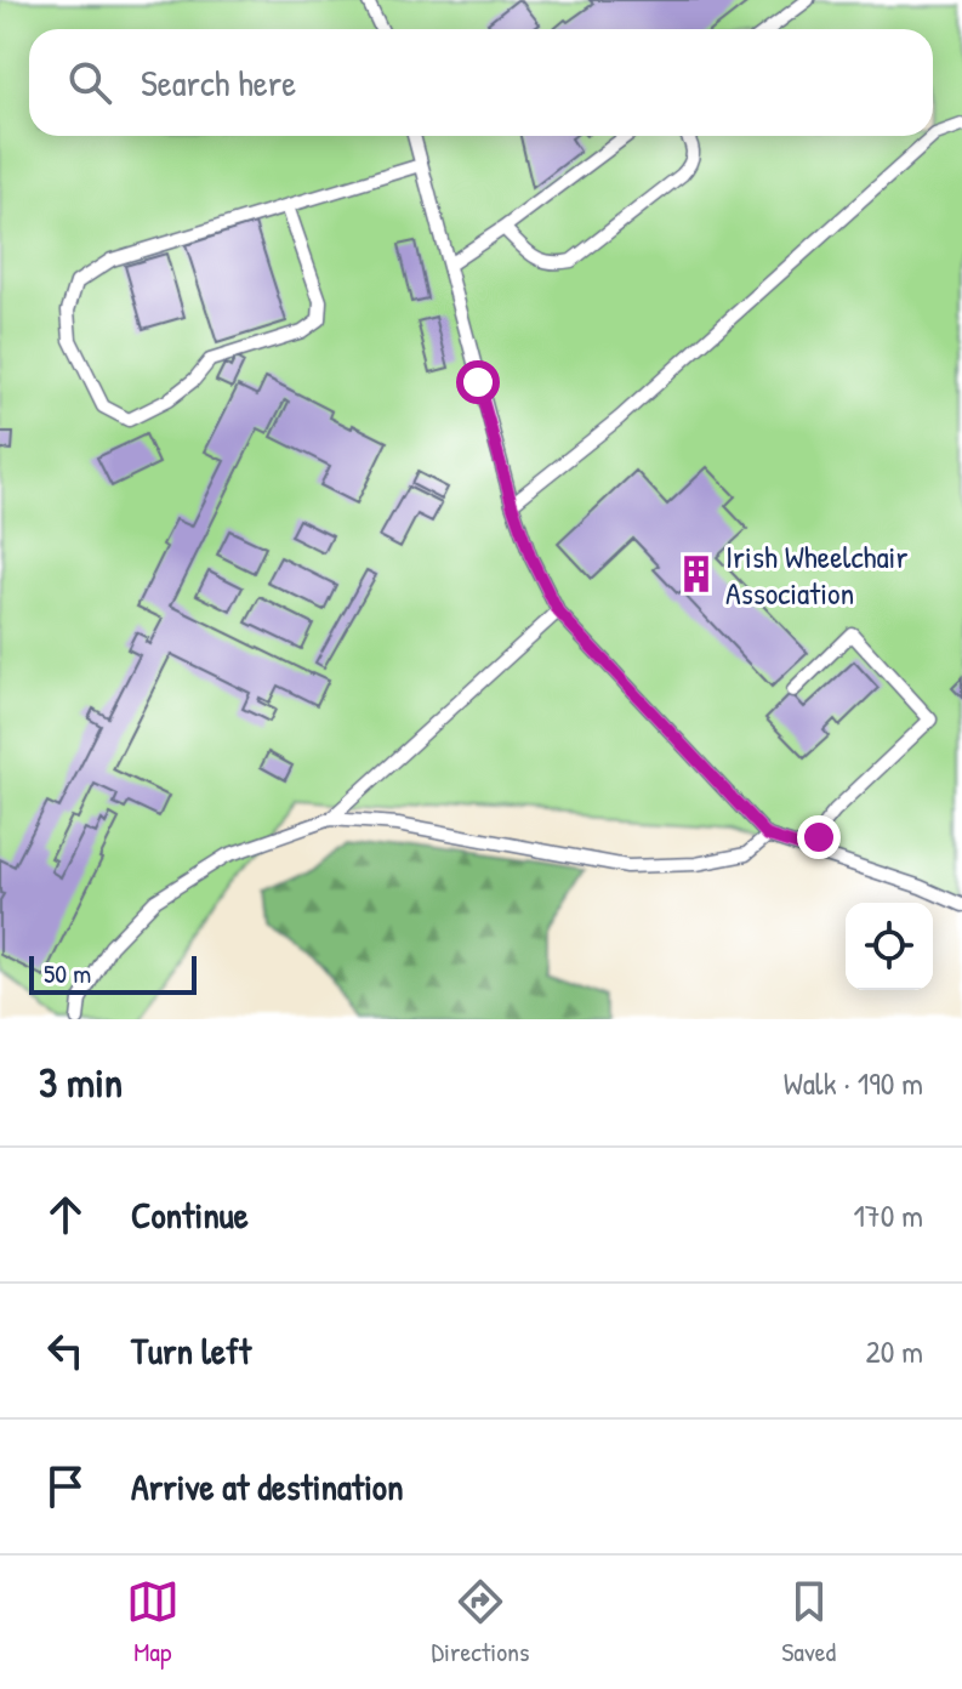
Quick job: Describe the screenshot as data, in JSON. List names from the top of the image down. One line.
{"places":{"building":["Irish Wheelchair Association"]},"scale_bar":"50 m","page":{"search":"Search here","scale":"50 m","heading":["3 min","Walk · 190 m"],"list":[["Continue","170 m"],["Turn left","20 m"],"Arrive at destination"],"nav":["Map","Directions","Saved"]}}
